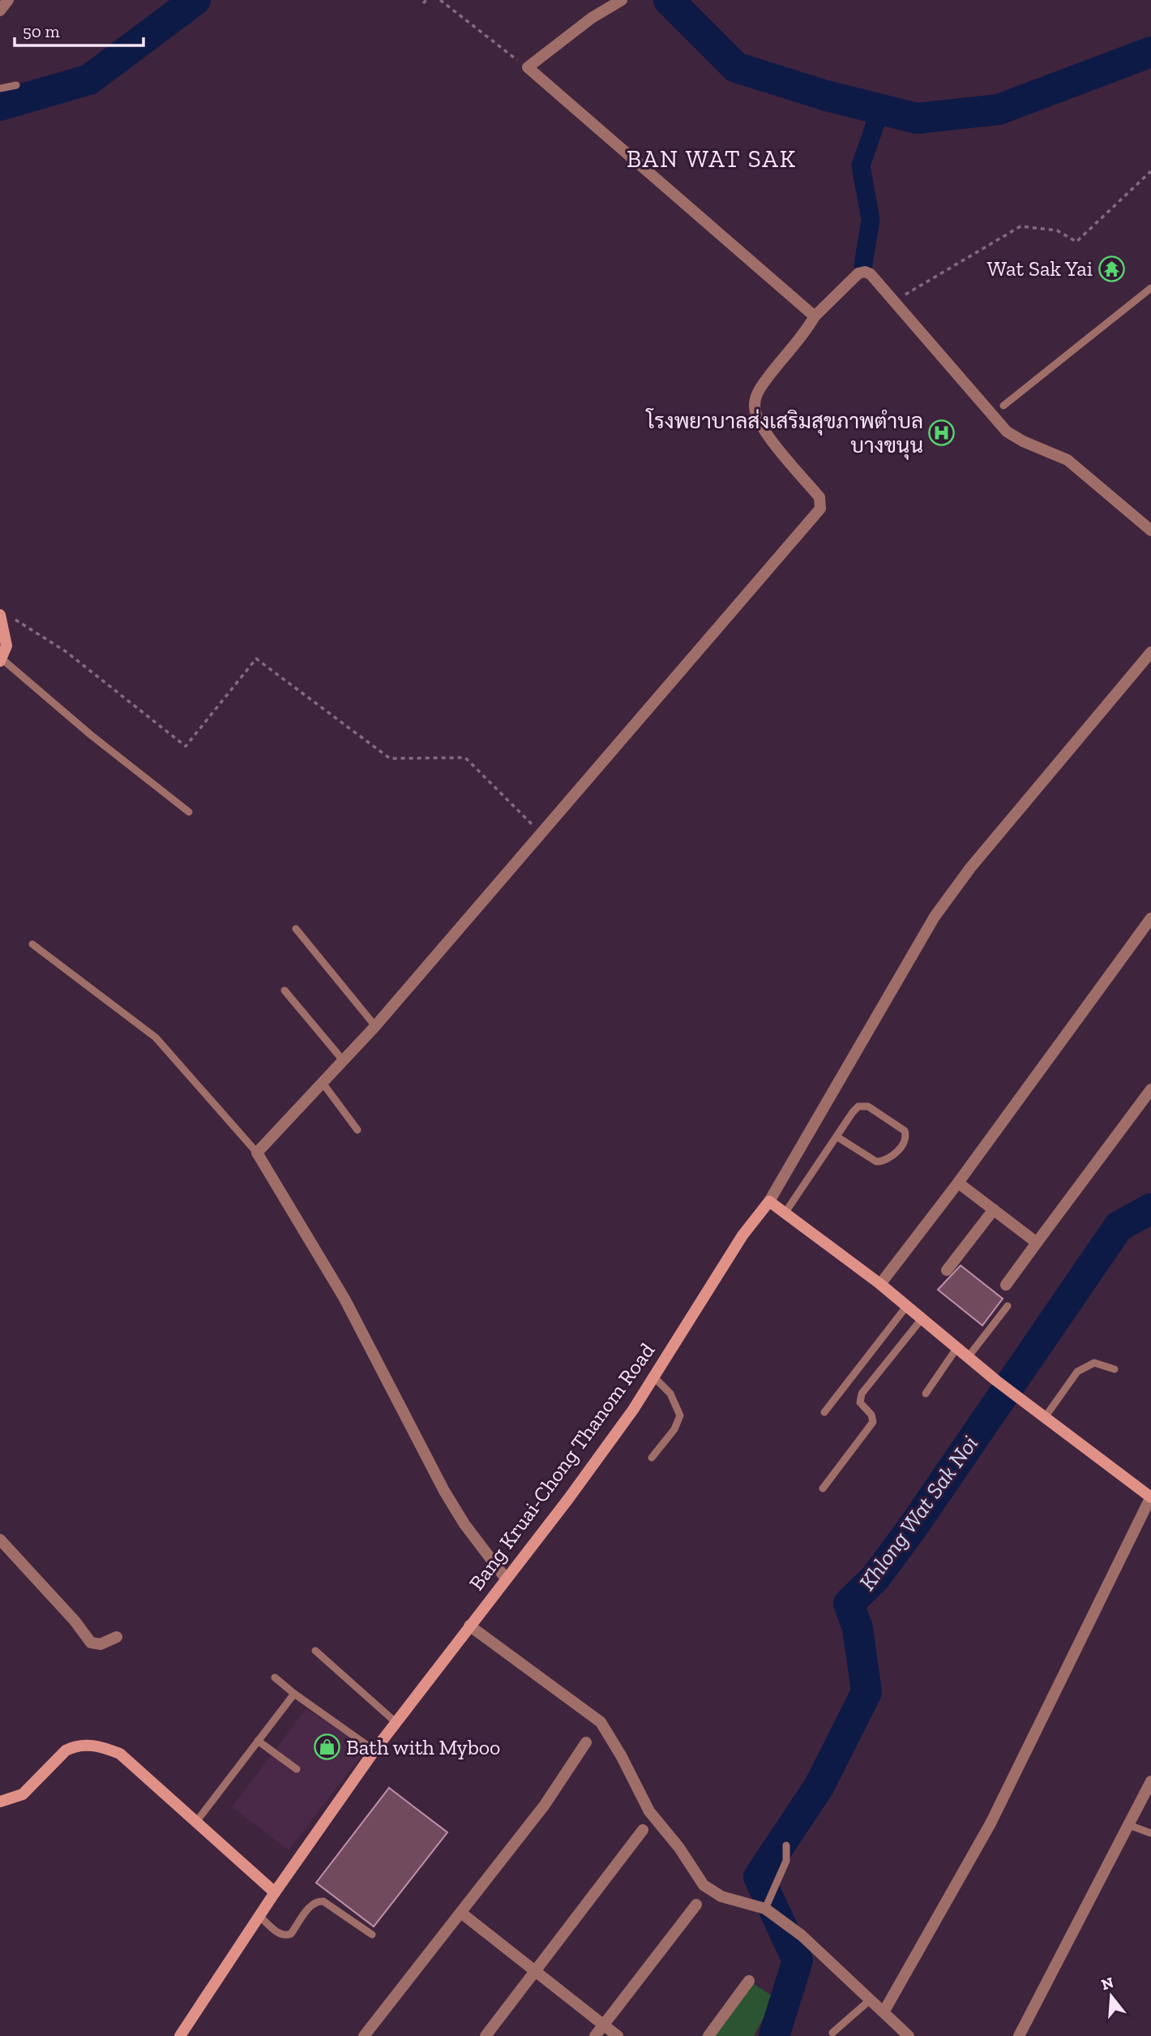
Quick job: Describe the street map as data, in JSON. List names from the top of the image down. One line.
{"streets":{"street":["Bang Kruai-Chong Thanom Road"]},"districts":["BAN WAT SAK"],"water":["Khlong Wat Sak Noi"],"places":{"temple":["Wat Sak Yai"],"hospital":["โรงพยาบาลส่งเสริมสุขภาพตำบล บางขนุน"],"shop":["Bath with Myboo"]},"scale_bar":"50 m","north":"top"}
